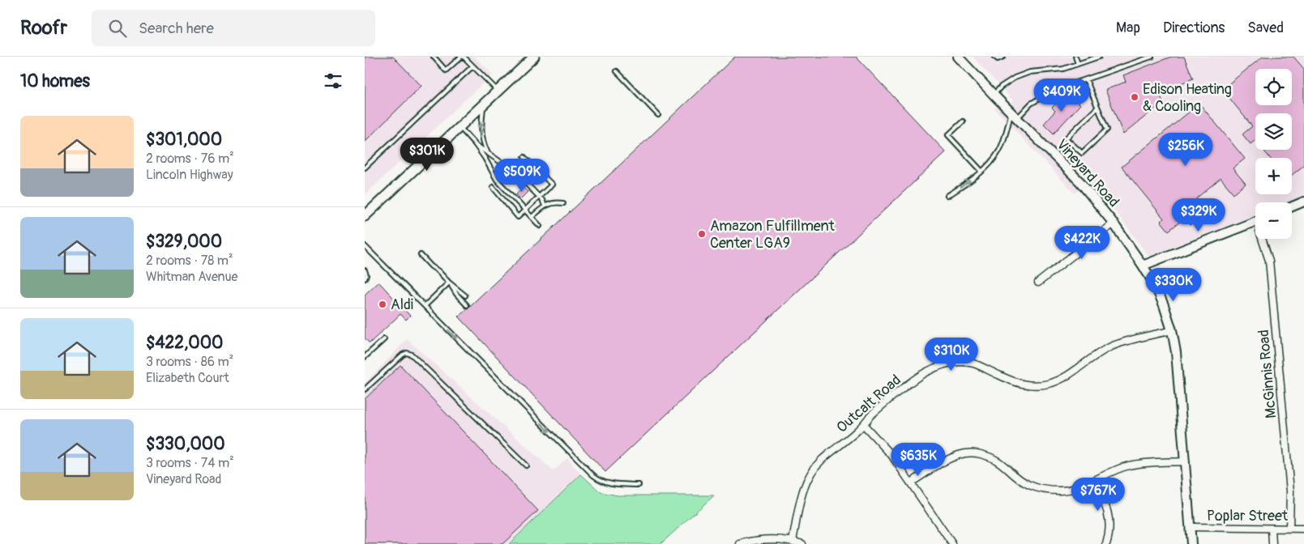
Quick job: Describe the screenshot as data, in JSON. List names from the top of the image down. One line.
{"streets":{"street":["Vineyard Road","McGinnis Road","Outcalt Road","Poplar Street"]},"crossings":[["Vineyard Road","Outcalt Road"],["Vineyard Road","Poplar Street"],["McGinnis Road","Poplar Street"]],"places":["Edison Heating & Cooling","Amazon Fulfillment Center LGA9","Aldi"],"page":{"header":"Roofr","search":"Search here","nav":["Map","Directions","Saved"],"heading":"10 homes","map_buttons":["+","−"],"price":["$409K","$256K","$301K","$509K","$329K","$422K","$330K","$310K","$635K","$767K"],"list":[{"name":"$301,000","note":"2 rooms · 76 m² · Lincoln Highway"},{"name":"$329,000","note":"2 rooms · 78 m² · Whitman Avenue"},{"name":"$422,000","note":"3 rooms · 86 m² · Elizabeth Court"},{"name":"$330,000","note":"3 rooms · 74 m² · Vineyard Road"}]}}
